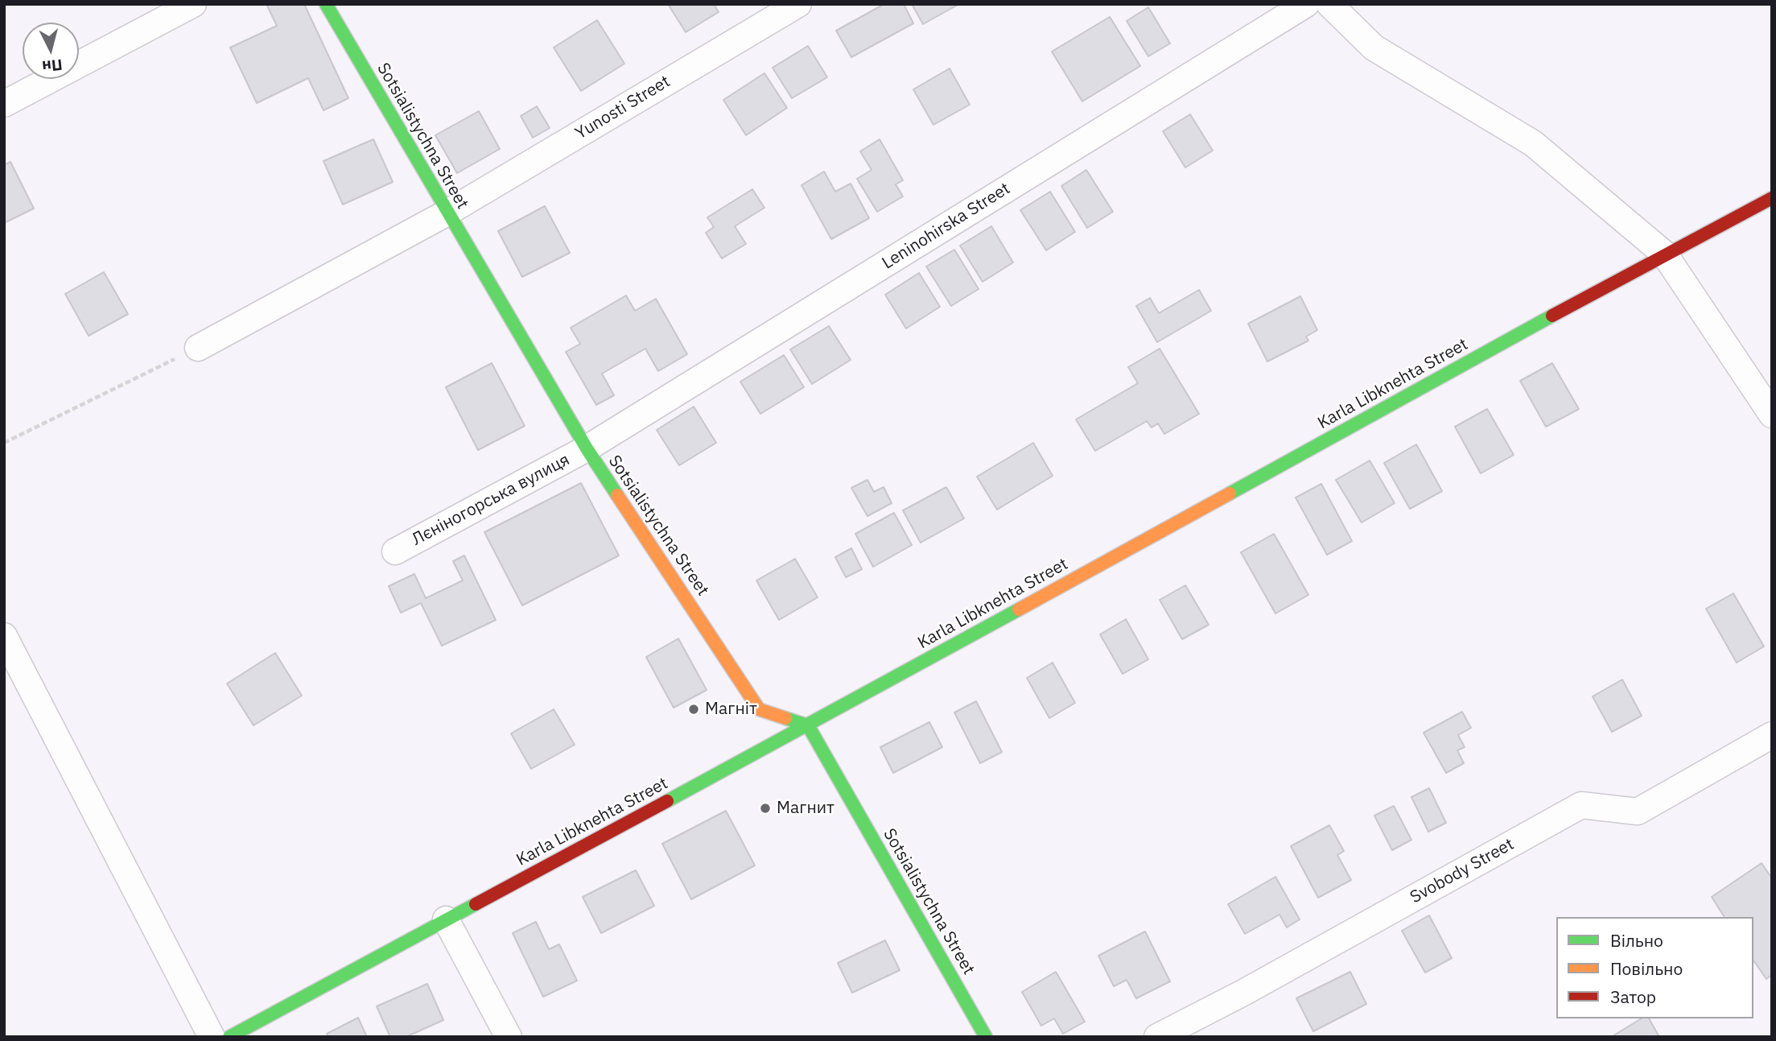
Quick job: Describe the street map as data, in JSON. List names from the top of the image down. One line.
{"streets":{"street":["Yunosti Street","Sotsialistychna Street","Leninohirska Street","Karla Libknehta Street","Лєніногорська вулиця","Svobody Street"]},"crossings":[["Yunosti Street","Sotsialistychna Street"],["Sotsialistychna Street","Leninohirska Street"],["Sotsialistychna Street","Karla Libknehta Street"],["Sotsialistychna Street","Лєніногорська вулиця"],["Leninohirska Street","Лєніногорська вулиця"]],"places":["Магніт","Магнит"],"legend":["Вільно","Повільно","Затор"],"north":"bottom"}
